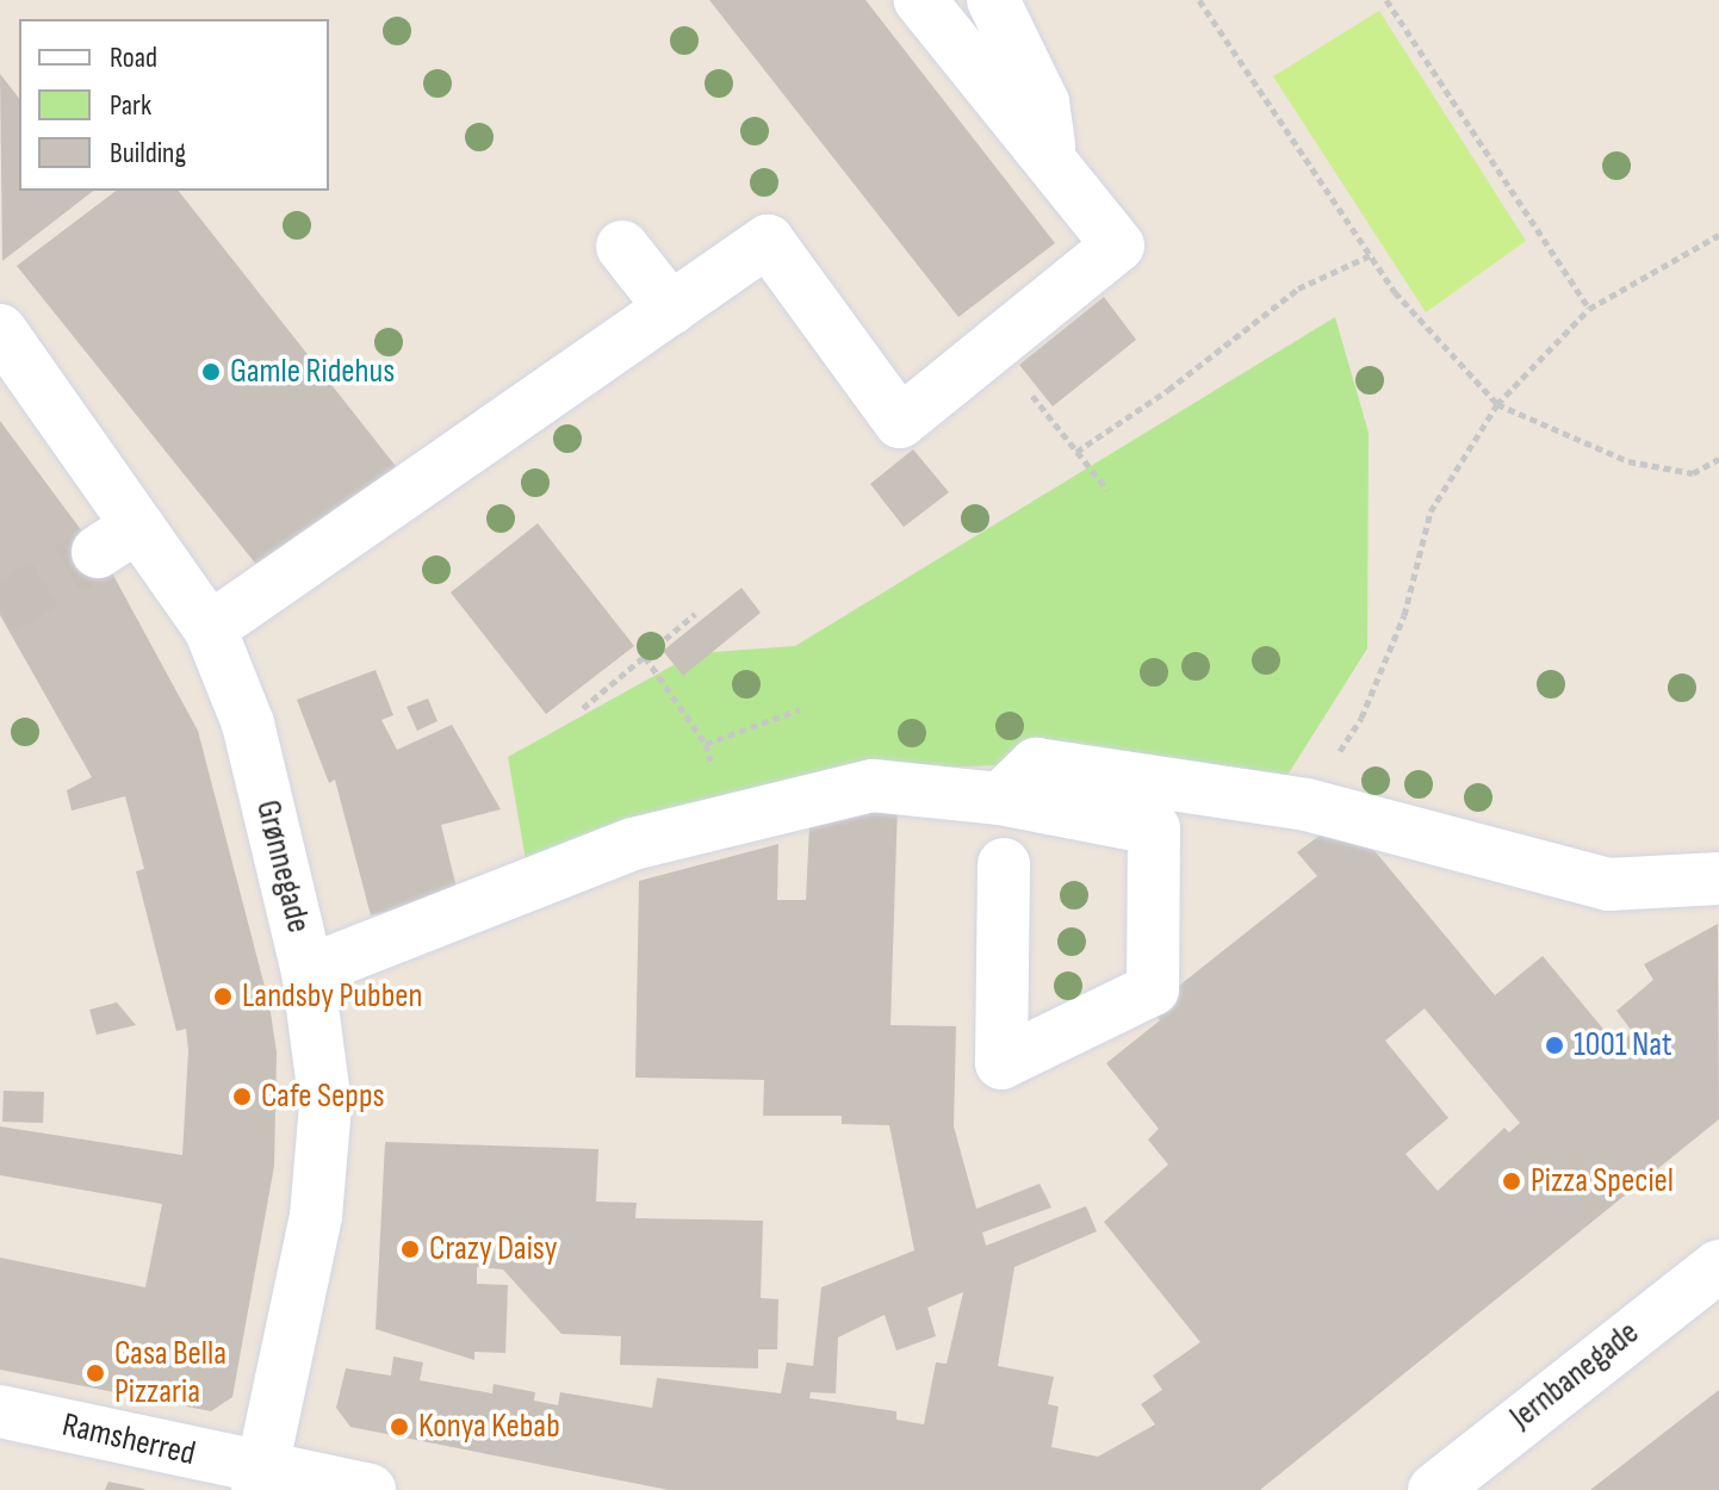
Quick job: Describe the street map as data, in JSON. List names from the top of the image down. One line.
{"streets":{"street":["Grønnegade","Jernbanegade","Ramsherred"]},"crossings":[["Grønnegade","Ramsherred"]],"places":["Gamle Ridehus","Landsby Pubben","1001 Nat","Cafe Sepps","Pizza Speciel","Crazy Daisy","Casa Bella Pizzaria","Konya Kebab"],"legend":["Road","Park","Building"]}
